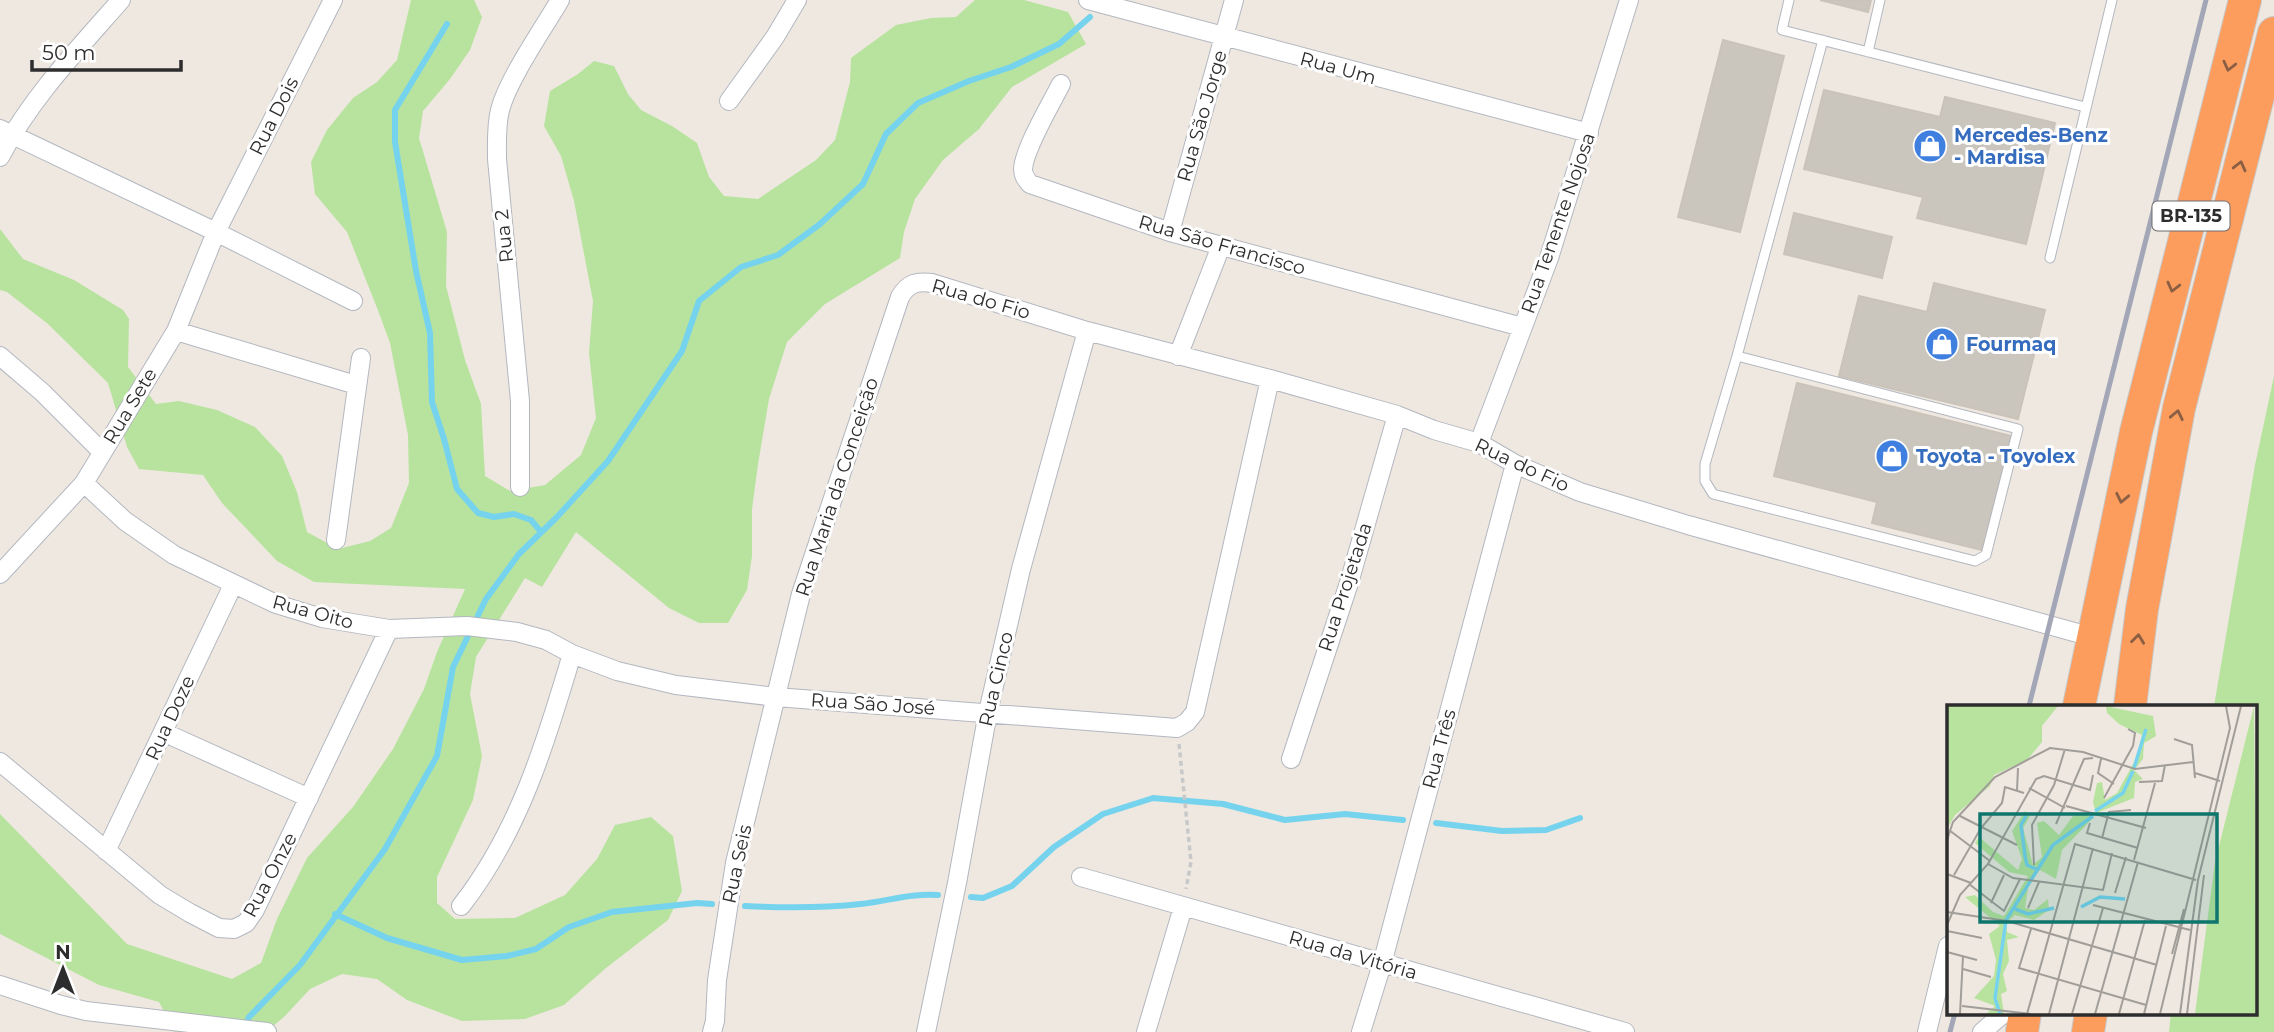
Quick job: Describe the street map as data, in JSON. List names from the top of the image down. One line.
{"streets":{"highway":["BR-135"],"street":["Rua Um","Rua Dois","Rua São Jorge","Rua Tenente Nojosa","Rua 2","Rua São Francisco","Rua do Fio","Rua Sete","Rua Maria da Conceição","Rua Projetada","Rua Oito","Rua Cinco","Rua São José","Rua Doze","Rua Três","Rua Seis","Rua Onze","Rua da Vitória"]},"crossings":[["Rua Um","Rua São Jorge"],["Rua Um","Rua Tenente Nojosa"],["Rua Dois","Rua Sete"],["Rua São Jorge","Rua São Francisco"],["BR-135","Rua do Fio"],["Rua Tenente Nojosa","Rua São Francisco"],["Rua Tenente Nojosa","Rua do Fio"],["Rua do Fio","Rua Maria da Conceição"],["Rua do Fio","Rua Projetada"],["Rua do Fio","Rua Cinco"],["Rua do Fio","Rua Três"],["Rua Maria da Conceição","Rua São José"],["Rua Maria da Conceição","Rua Seis"],["Rua Oito","Rua São José"],["Rua Oito","Rua Doze"],["Rua Oito","Rua Onze"],["Rua Cinco","Rua São José"],["Rua São José","Rua Seis"],["Rua Doze","Rua Onze"],["Rua Três","Rua da Vitória"]],"places":{"shop":["Mercedes-Benz - Mardisa","Fourmaq","Toyota - Toyolex"]},"scale_bar":"50 m","north":"top"}
